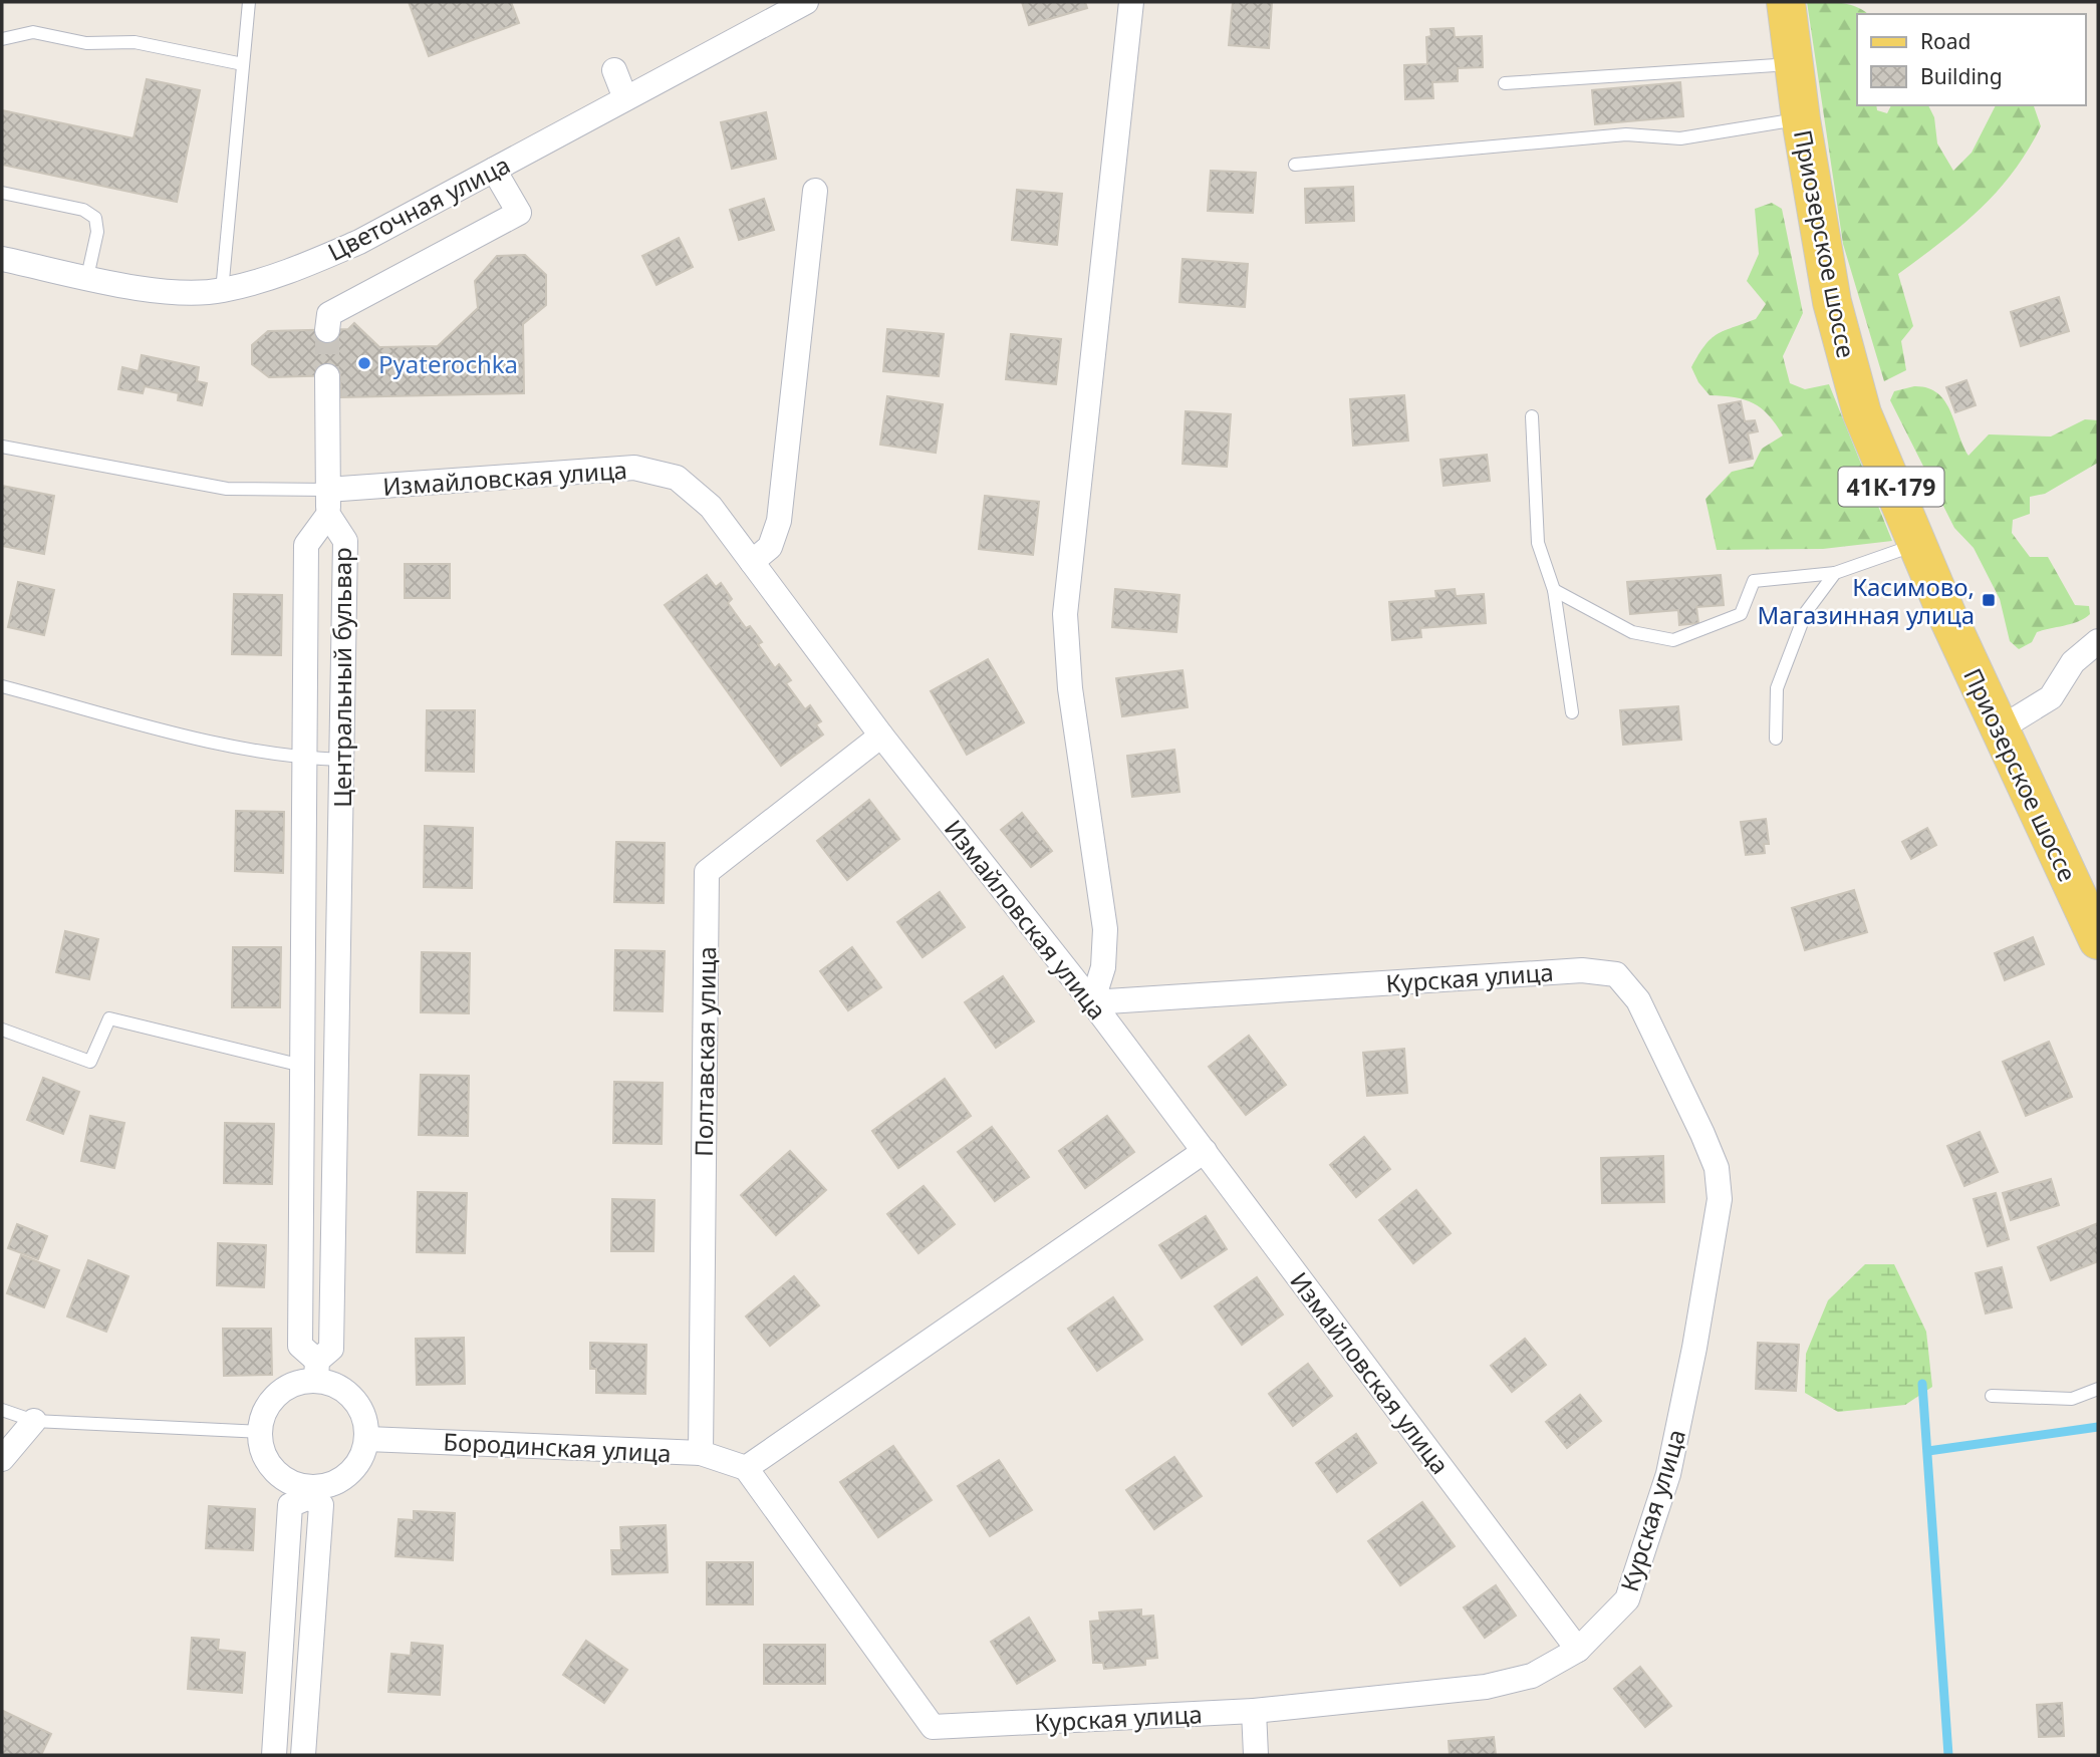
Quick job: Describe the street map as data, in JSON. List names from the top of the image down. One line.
{"streets":{"main road":["Приозерское шоссе","41К-179"],"street":["Цветочная улица","Измайловская улица","Центральный бульвар","Курская улица","Полтавская улица","Бородинская улица"]},"crossings":[["Измайловская улица","Курская улица"],["Измайловская улица","Полтавская улица"],["Центральный бульвар","Бородинская улица"],["Курская улица","Бородинская улица"],["Полтавская улица","Бородинская улица"]],"places":{"other":["Pyaterochka"],"transit":["Касимово, Магазинная улица"]},"legend":["Road","Building"]}
